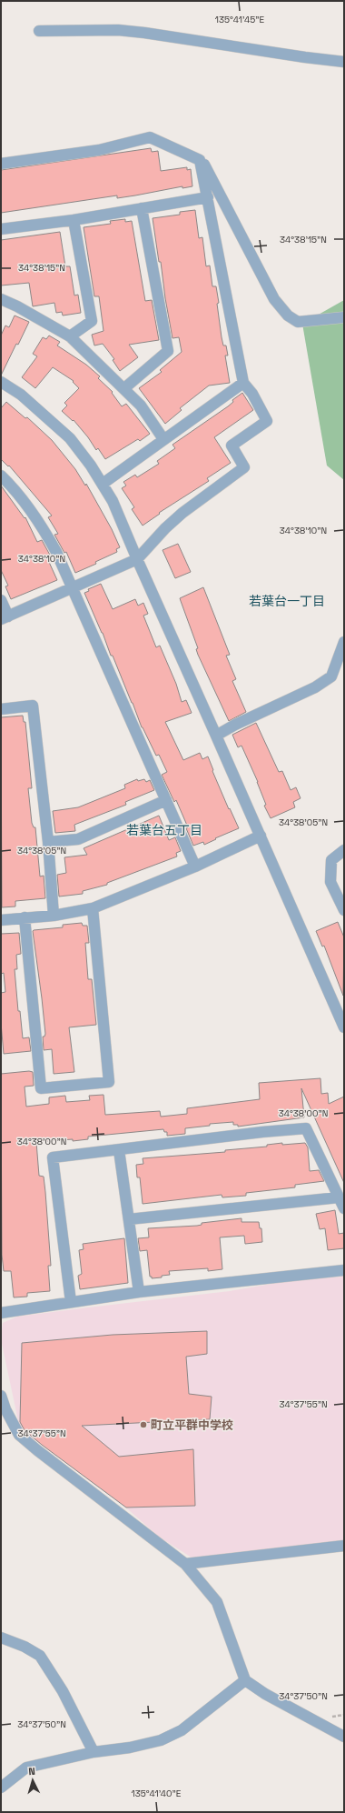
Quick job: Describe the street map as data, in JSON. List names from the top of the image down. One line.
{"districts":["若葉台一丁目","若葉台五丁目"],"places":["町立平群中学校"],"north":"top","coordinates":["135°41'45\"E","34°38'15\"N","34°38'10\"N","34°38'05\"N","34°38'00\"N","34°37'55\"N","34°37'50\"N","135°41'40\"E"]}
